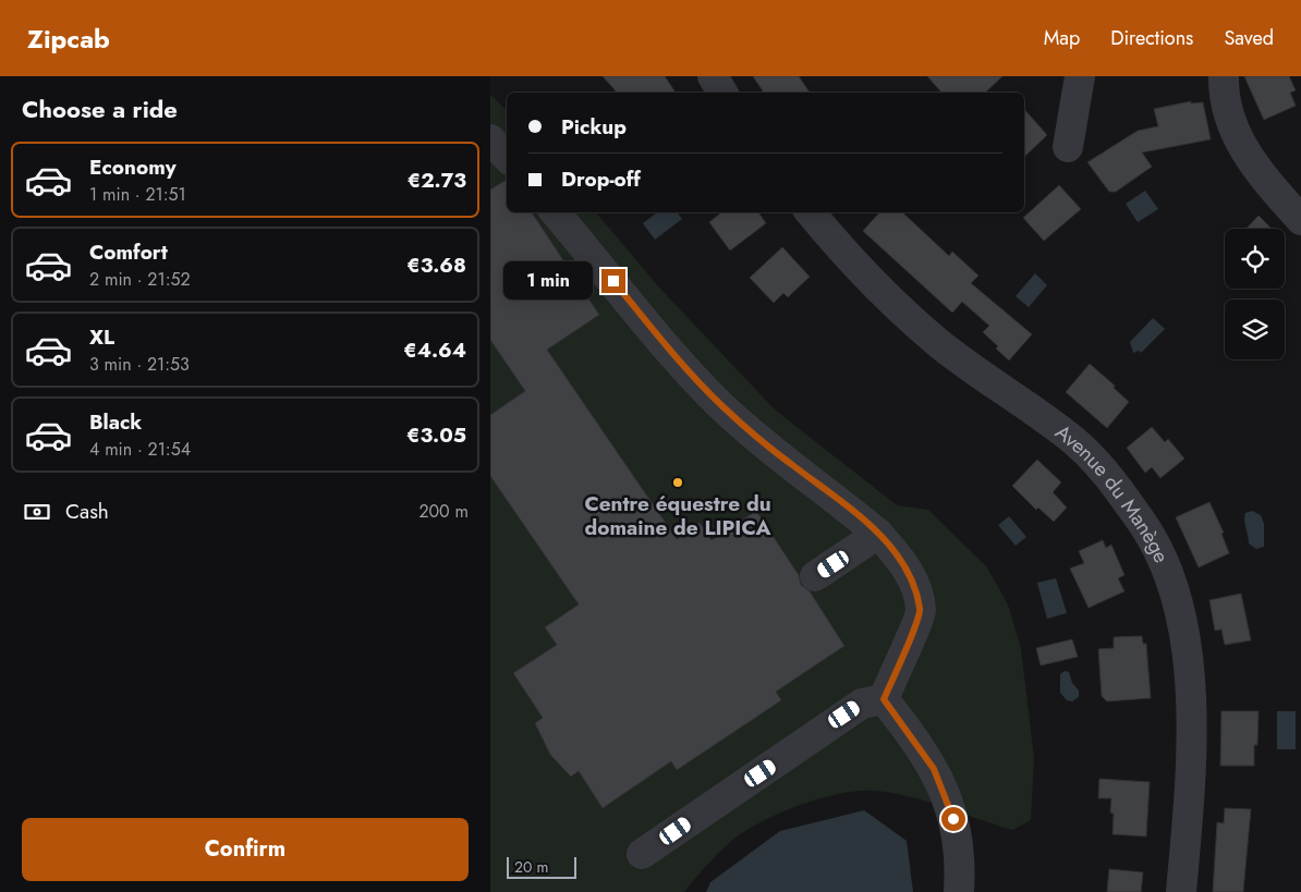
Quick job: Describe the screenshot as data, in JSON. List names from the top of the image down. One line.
{"streets":{"street":["Avenue du Manège"]},"places":["Centre équestre du domaine de LIPICA"],"scale_bar":"20 m","page":{"header":"Zipcab","nav":["Map","Directions","Saved"],"heading":"Choose a ride","banner":["Pickup","Drop-off"],"list":[{"name":"Economy","note":"1 min · 21:51","value":"€2.73"},{"name":"Comfort","note":"2 min · 21:52","value":"€3.68"},{"name":"XL","note":"3 min · 21:53","value":"€4.64"},{"name":"Black","note":"4 min · 21:54","value":"€3.05"}],"bubble":"1 min","pay":["Cash","200 m"],"buttons":"Confirm","scale":"20 m"}}
